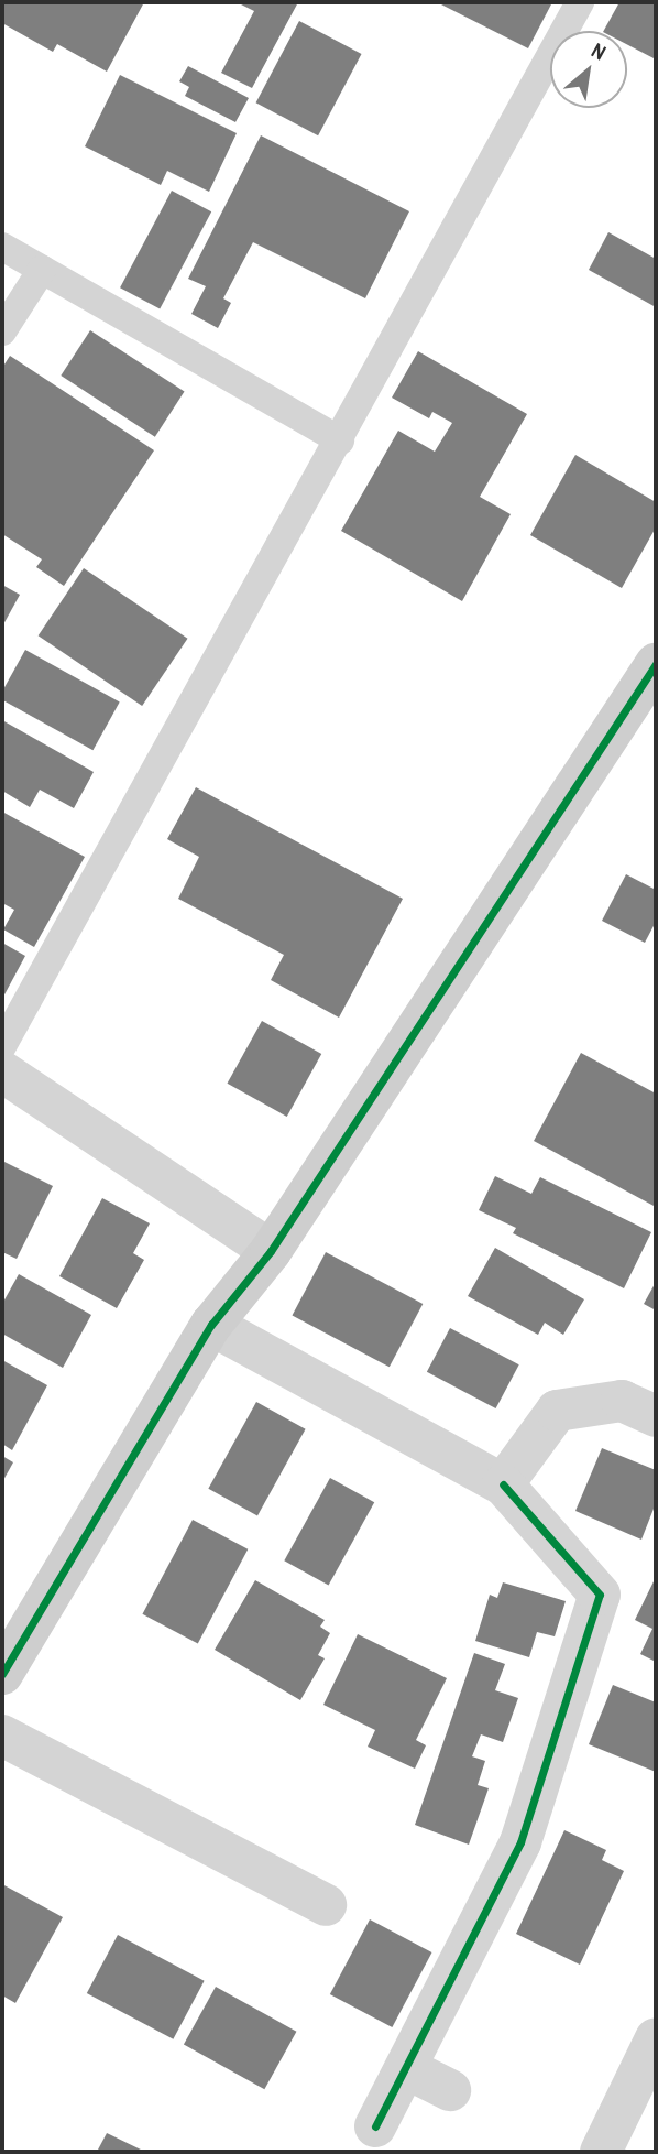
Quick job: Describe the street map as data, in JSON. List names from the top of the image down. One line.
{"north":"top right"}
